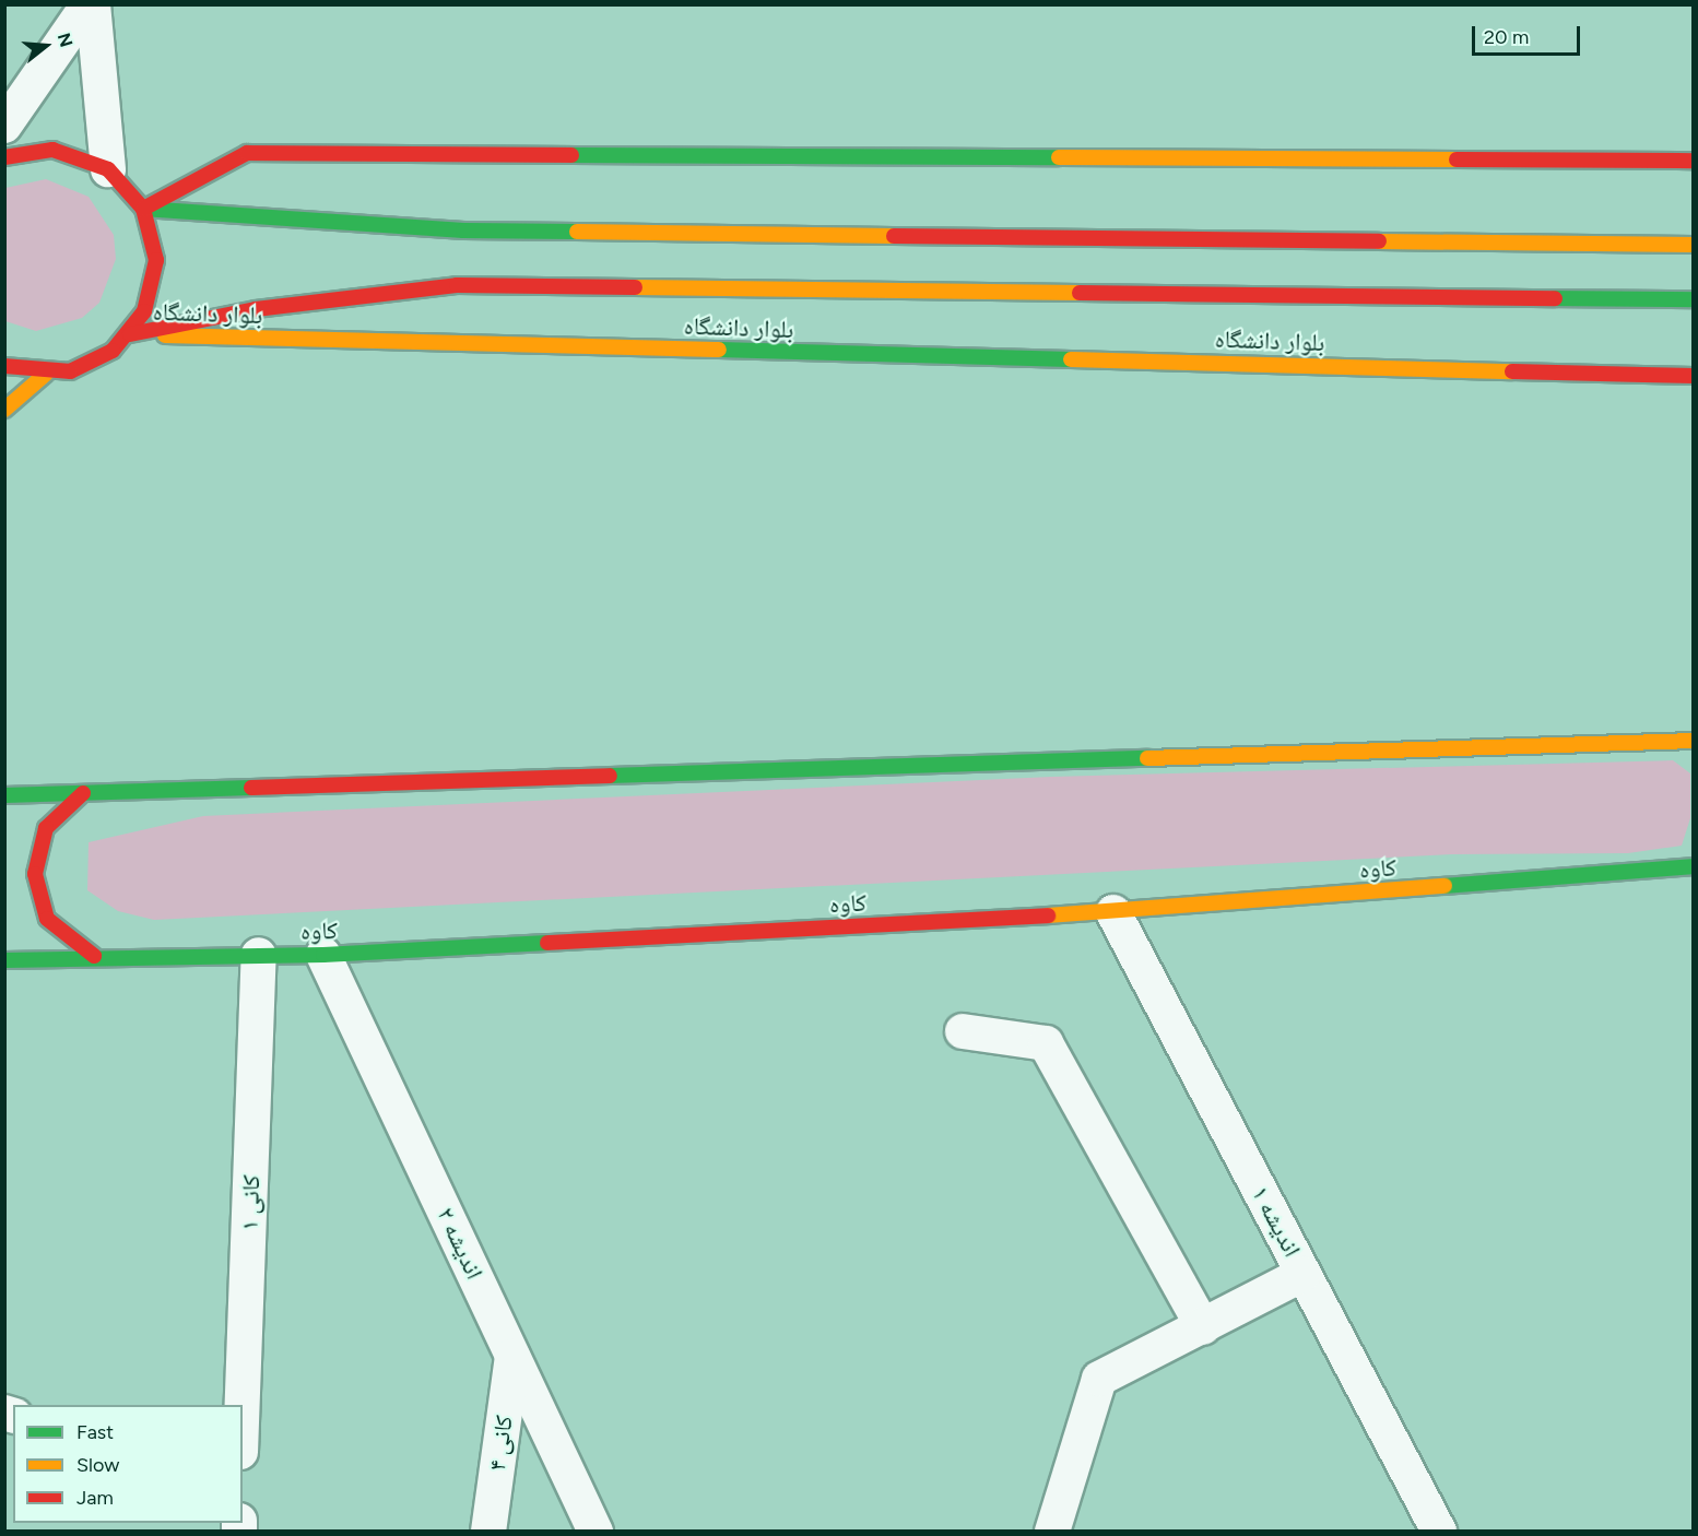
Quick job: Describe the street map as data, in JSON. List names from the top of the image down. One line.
{"streets":{"main road":["بلوار دانشگاه","کاوه"],"street":["کانی ۱","اندیشه ۱","اندیشه ۲","کانی ۴"]},"crossings":[["کاوه","کانی ۱"],["کاوه","اندیشه ۱"],["کاوه","اندیشه ۲"],["اندیشه ۲","کانی ۴"]],"legend":["Fast","Slow","Jam"],"scale_bar":"20 m","north":"right"}
